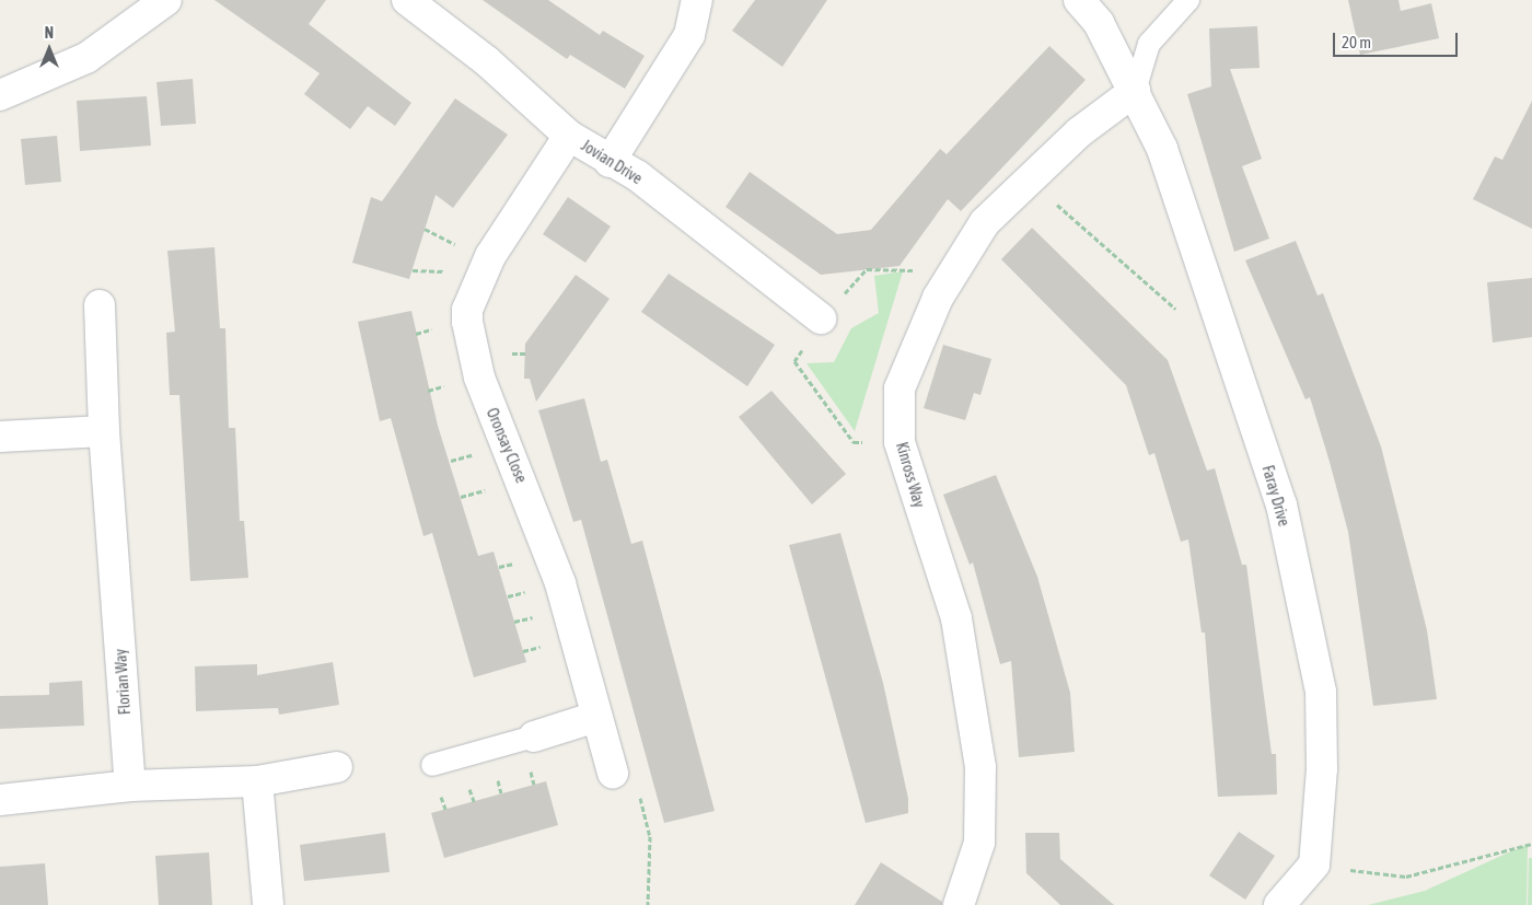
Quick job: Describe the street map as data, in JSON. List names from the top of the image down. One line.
{"streets":{"street":["Jovian Drive","Oronsay Close","Kinross Way","Faray Drive","Florian Way"]},"crossings":[["Jovian Drive","Oronsay Close"],["Kinross Way","Faray Drive"]],"scale_bar":"20 m","north":"top"}
